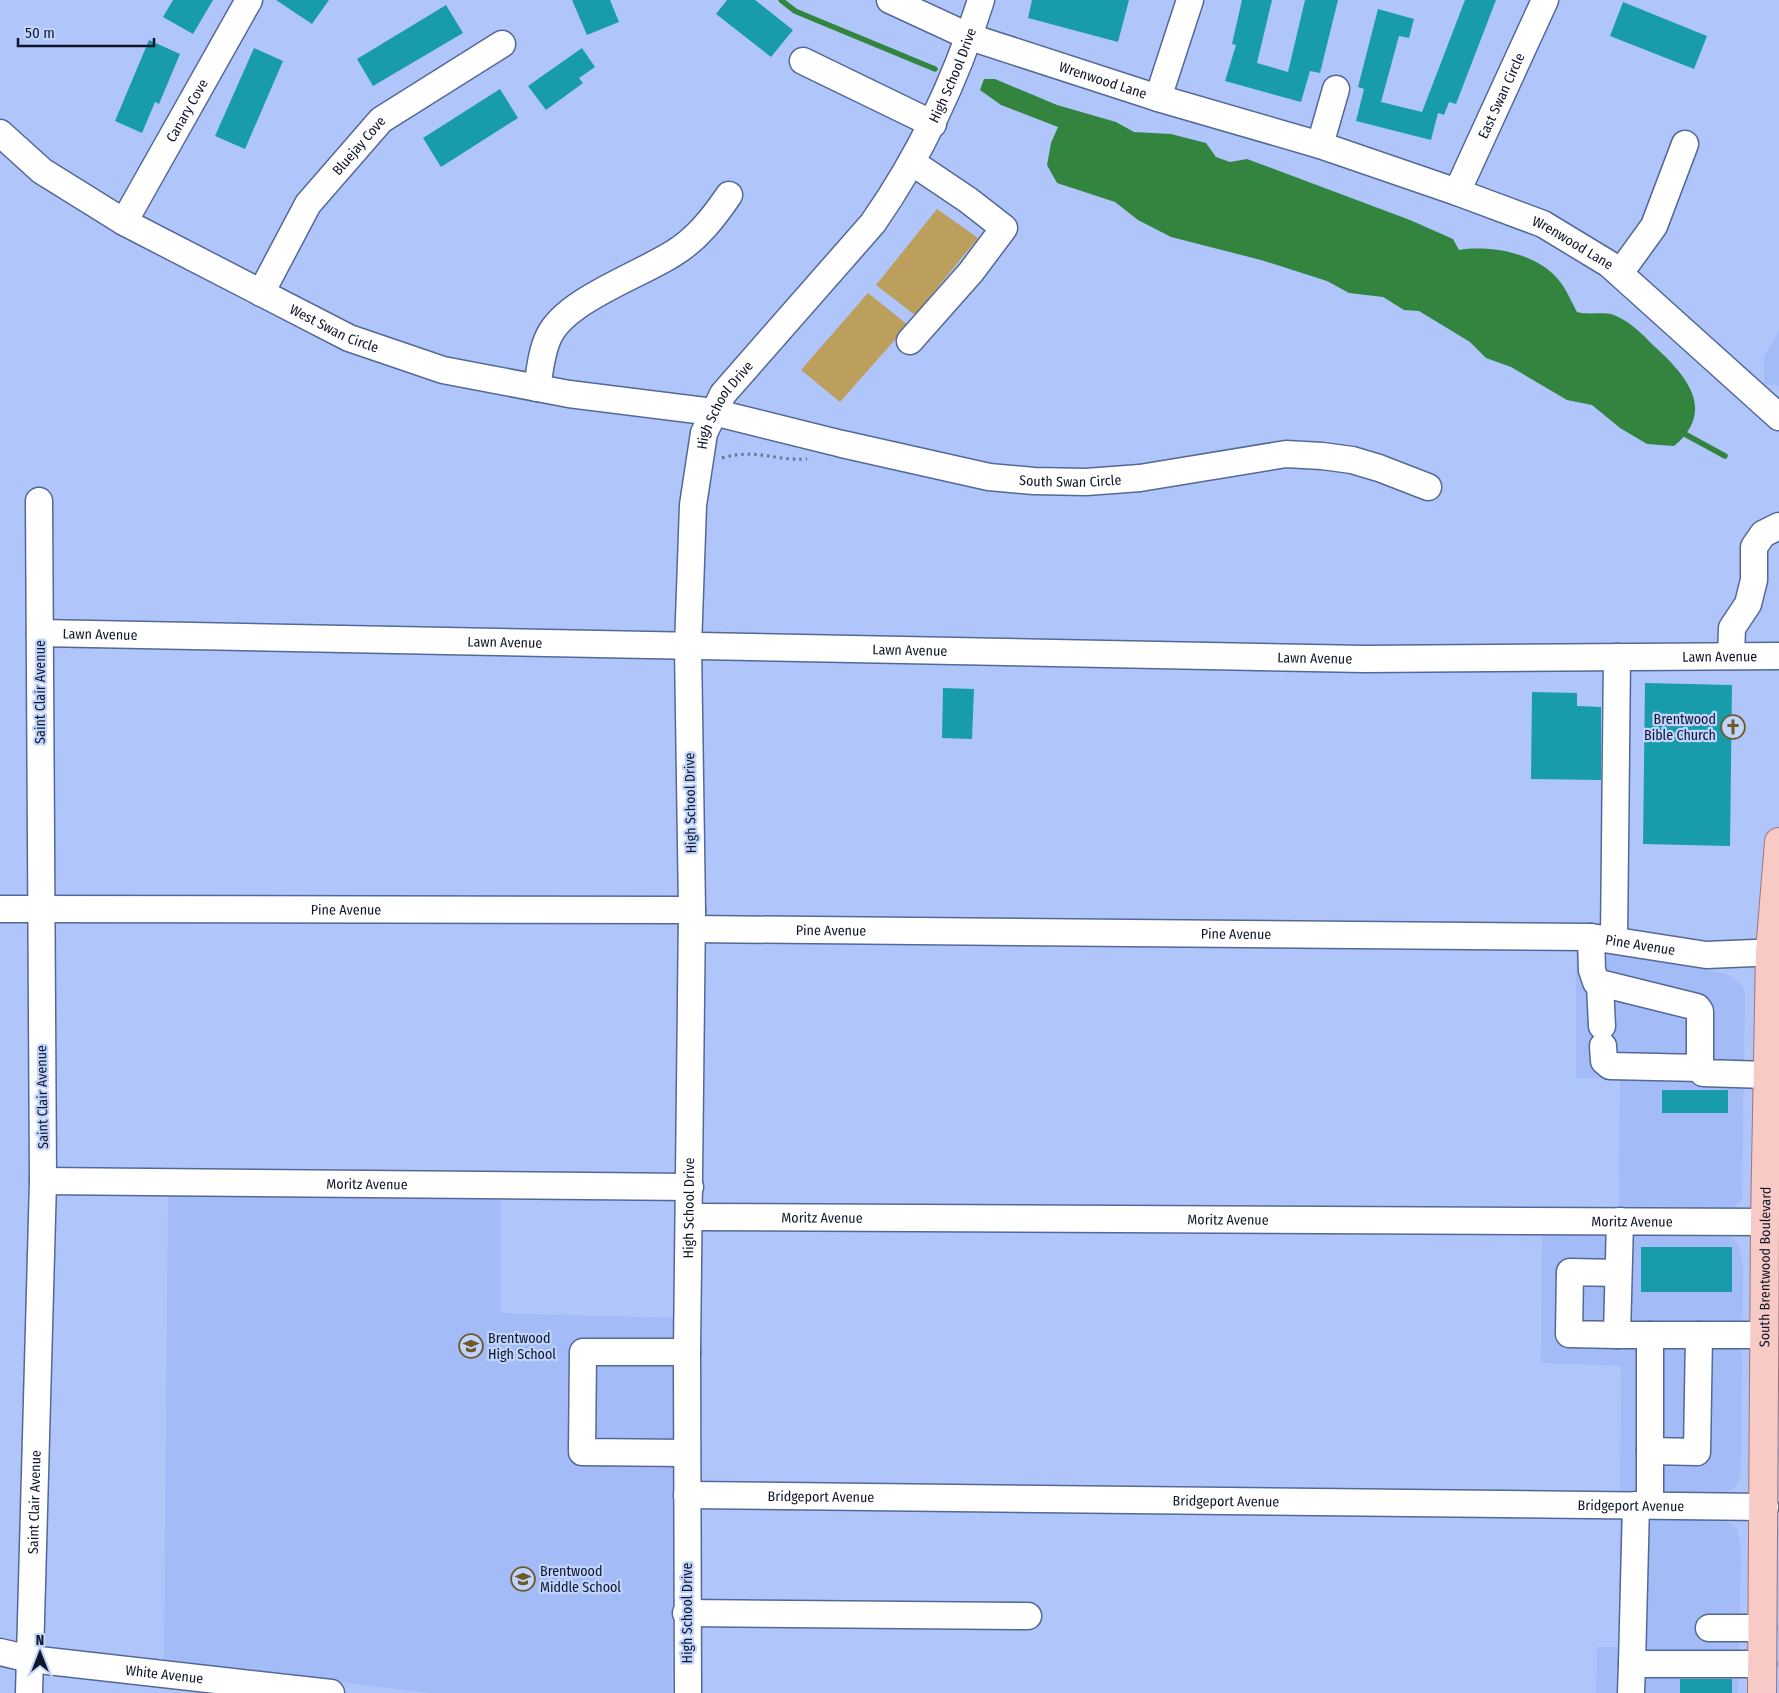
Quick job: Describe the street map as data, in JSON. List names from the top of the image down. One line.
{"streets":{"main road":["South Brentwood Boulevard"],"street":["High School Drive","Wrenwood Lane","East Swan Circle","Canary Cove","Bluejay Cove","West Swan Circle","South Swan Circle","Lawn Avenue","Saint Clair Avenue","Pine Avenue","Moritz Avenue","Bridgeport Avenue","White Avenue"]},"crossings":[["High School Drive","Wrenwood Lane"],["High School Drive","West Swan Circle"],["High School Drive","South Swan Circle"],["High School Drive","Lawn Avenue"],["High School Drive","Pine Avenue"],["High School Drive","Moritz Avenue"],["High School Drive","Bridgeport Avenue"],["Wrenwood Lane","East Swan Circle"],["Canary Cove","West Swan Circle"],["Bluejay Cove","West Swan Circle"],["West Swan Circle","South Swan Circle"],["Lawn Avenue","Saint Clair Avenue"],["Saint Clair Avenue","Pine Avenue"],["Saint Clair Avenue","Moritz Avenue"],["Saint Clair Avenue","White Avenue"],["Pine Avenue","South Brentwood Boulevard"],["Moritz Avenue","South Brentwood Boulevard"],["South Brentwood Boulevard","Bridgeport Avenue"]],"places":{"church":["Brentwood Bible Church"],"school or university":["Brentwood High School","Brentwood Middle School"]},"scale_bar":"50 m","north":"top"}
